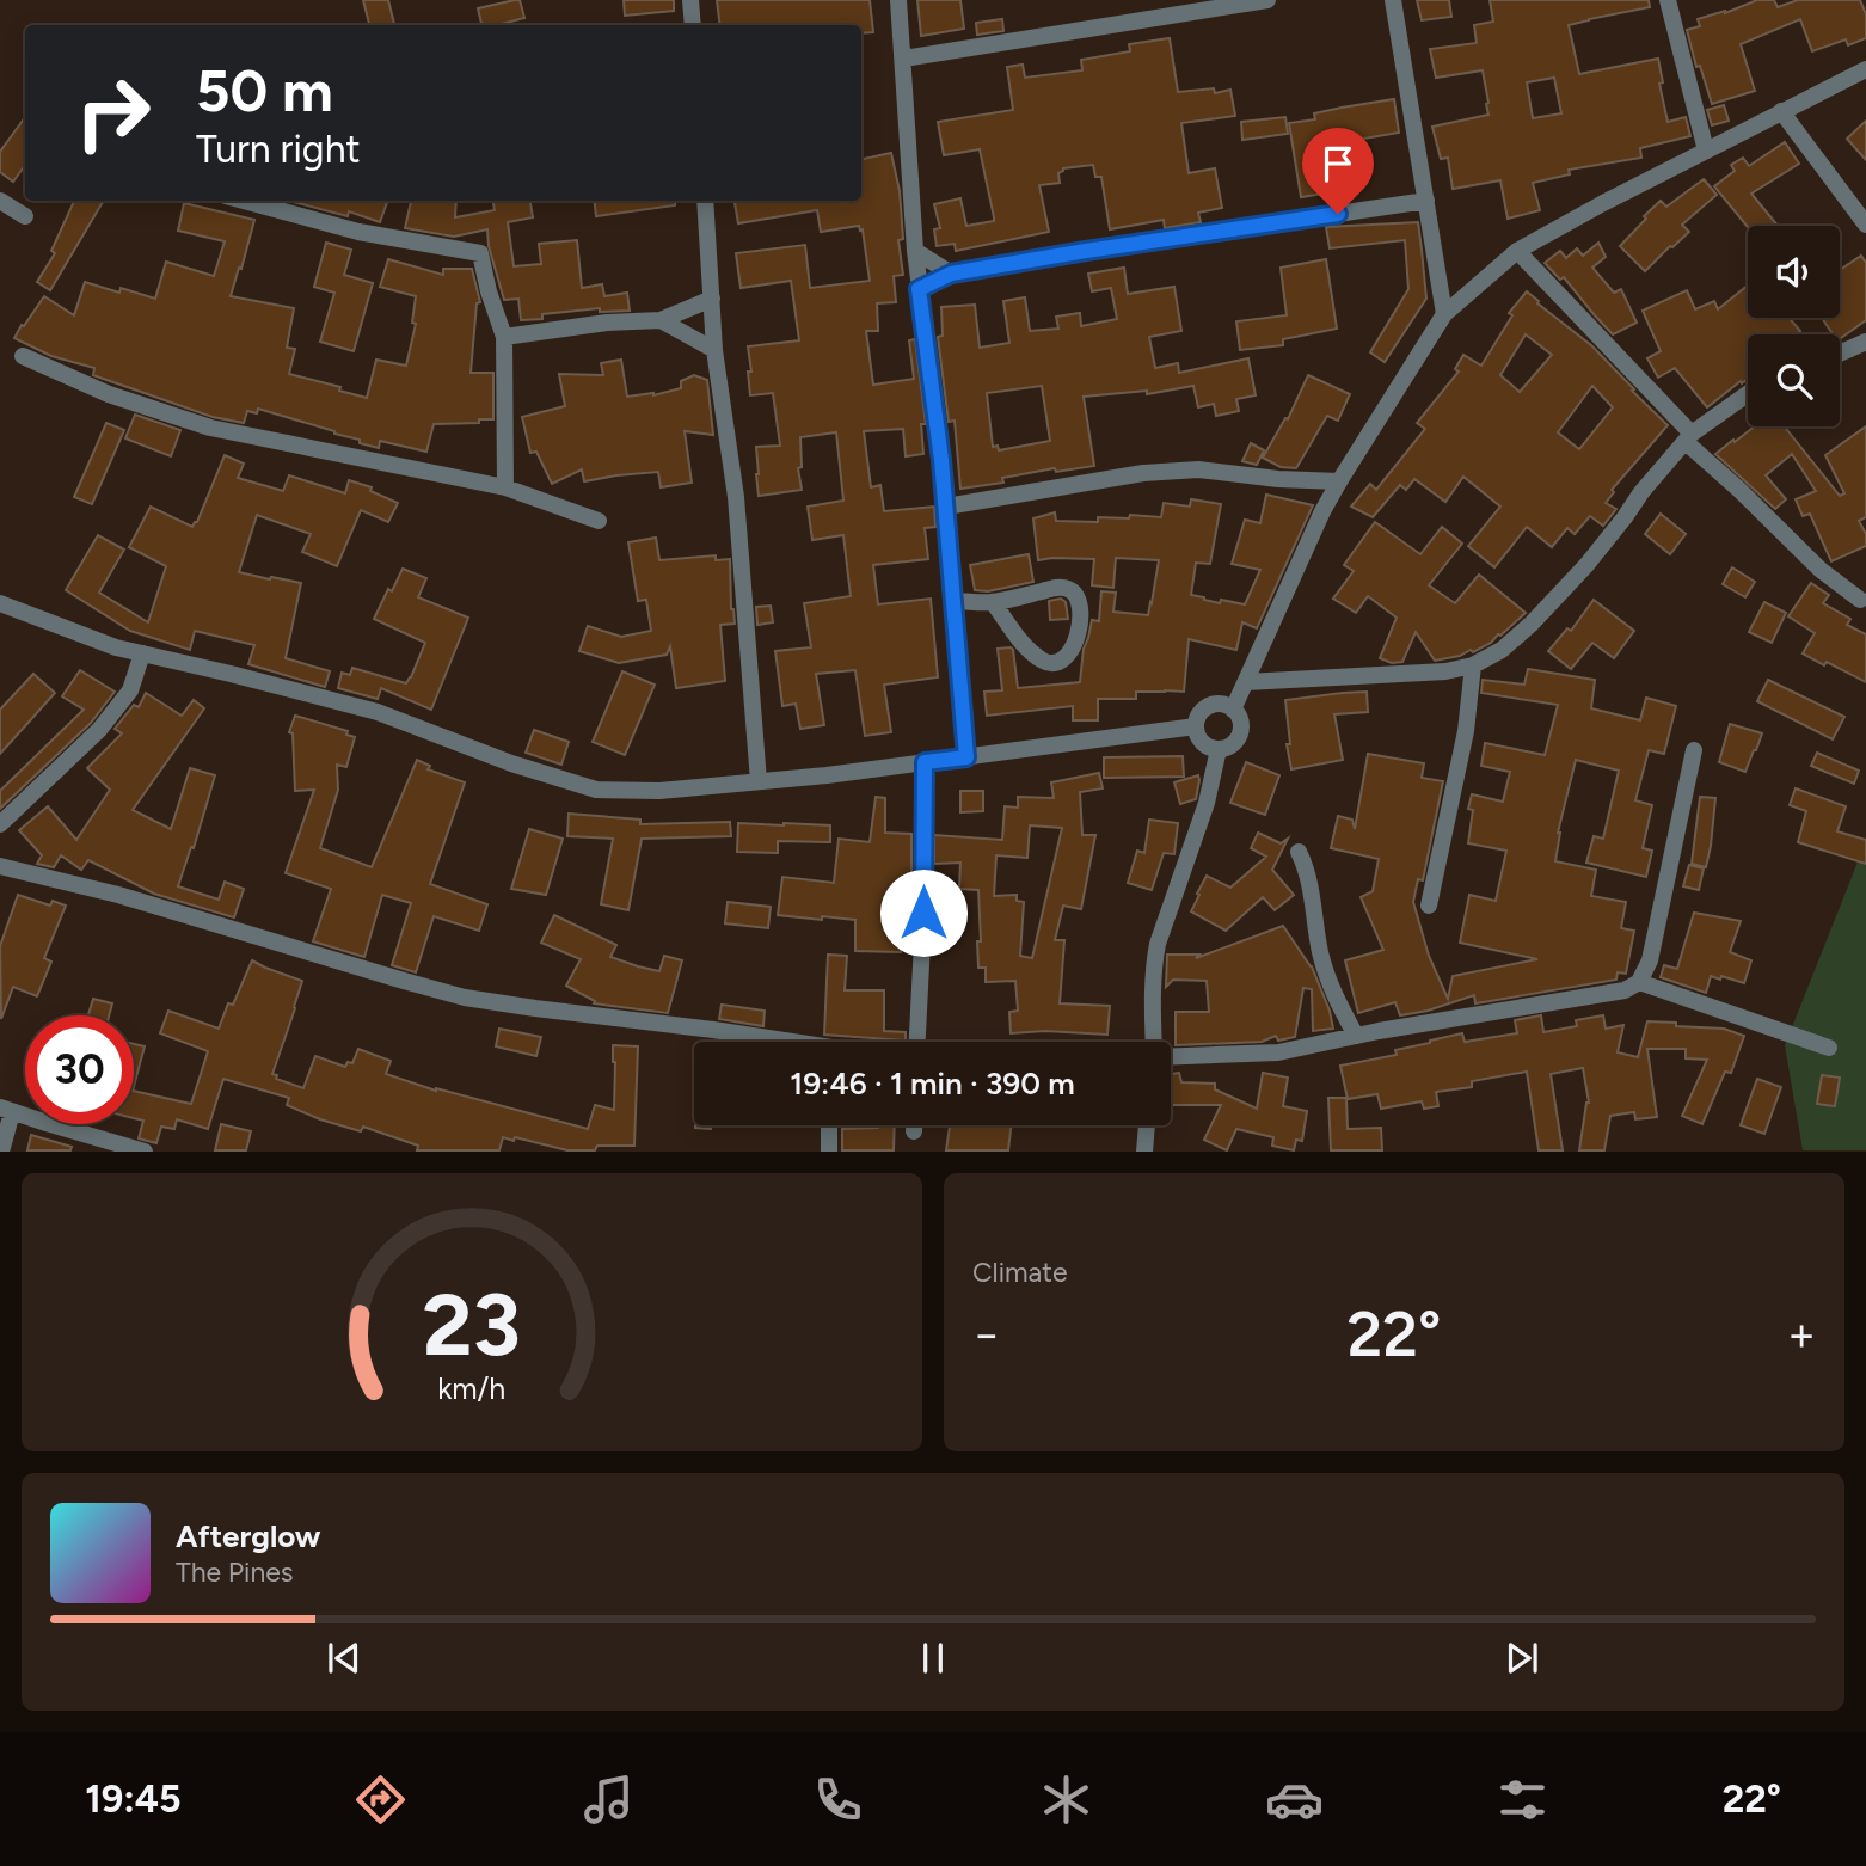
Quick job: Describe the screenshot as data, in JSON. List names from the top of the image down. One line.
{"page":{"turn":["50 m","Turn right"],"limit":"30","trip":"19:46 · 1 min · 390 m","tile":"Climate","heat":["−","22°","+"],"song":["Afterglow","The Pines"],"tabs":["19:45","22°"],"gauge":["23","km/h"]}}
